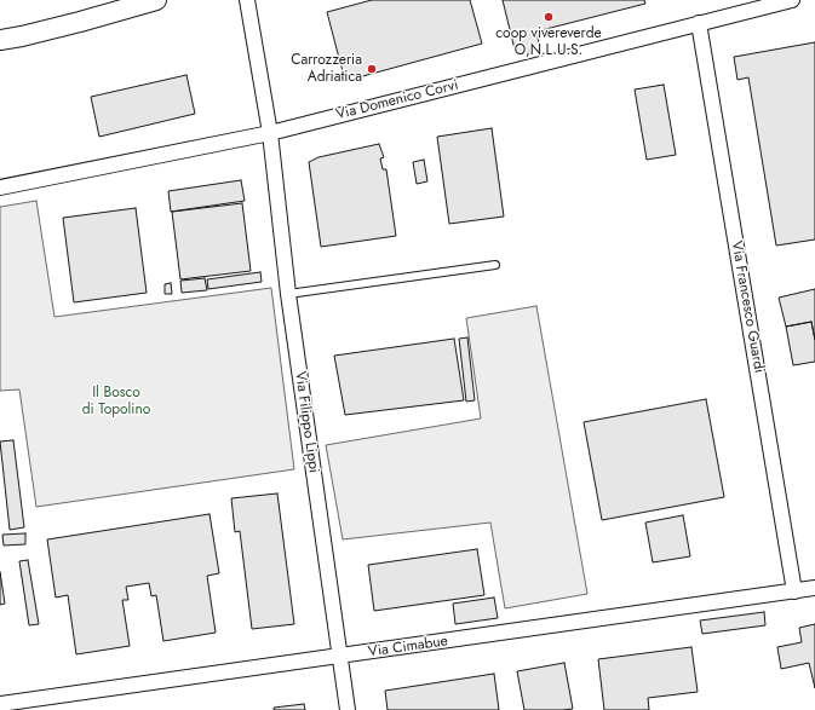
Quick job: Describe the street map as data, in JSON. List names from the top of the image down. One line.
{"streets":{"street":["Via Domenico Corvi","Via Francesco Guardi","Via Filippo Lippi","Via Cimabue"]},"crossings":[["Via Domenico Corvi","Via Francesco Guardi"],["Via Domenico Corvi","Via Filippo Lippi"],["Via Francesco Guardi","Via Cimabue"],["Via Filippo Lippi","Via Cimabue"]],"parks":["Il Bosco di Topolino"],"places":["coop vivereverde O,N.L.U.S.","Carrozzeria Adriatica"]}
